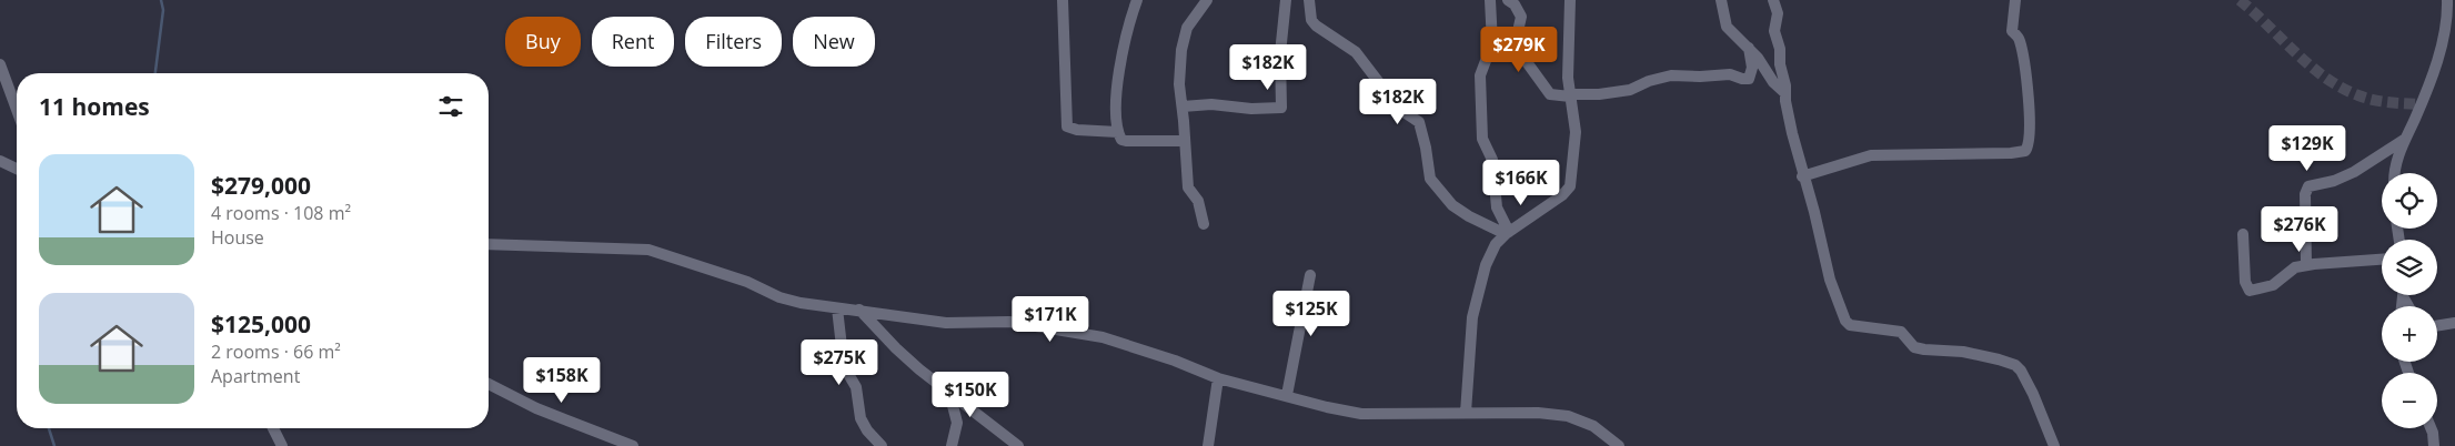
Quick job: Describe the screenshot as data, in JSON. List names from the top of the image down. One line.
{"page":{"chip":["Buy","Rent","Filters","New"],"price":["$279K","$182K","$182K","$129K","$166K","$276K","$125K","$171K","$275K","$158K","$150K"],"heading":"11 homes","list":[{"name":"$279,000","note":"4 rooms · 108 m² · House"},{"name":"$125,000","note":"2 rooms · 66 m² · Apartment"}],"map_buttons":["+","−"]}}
